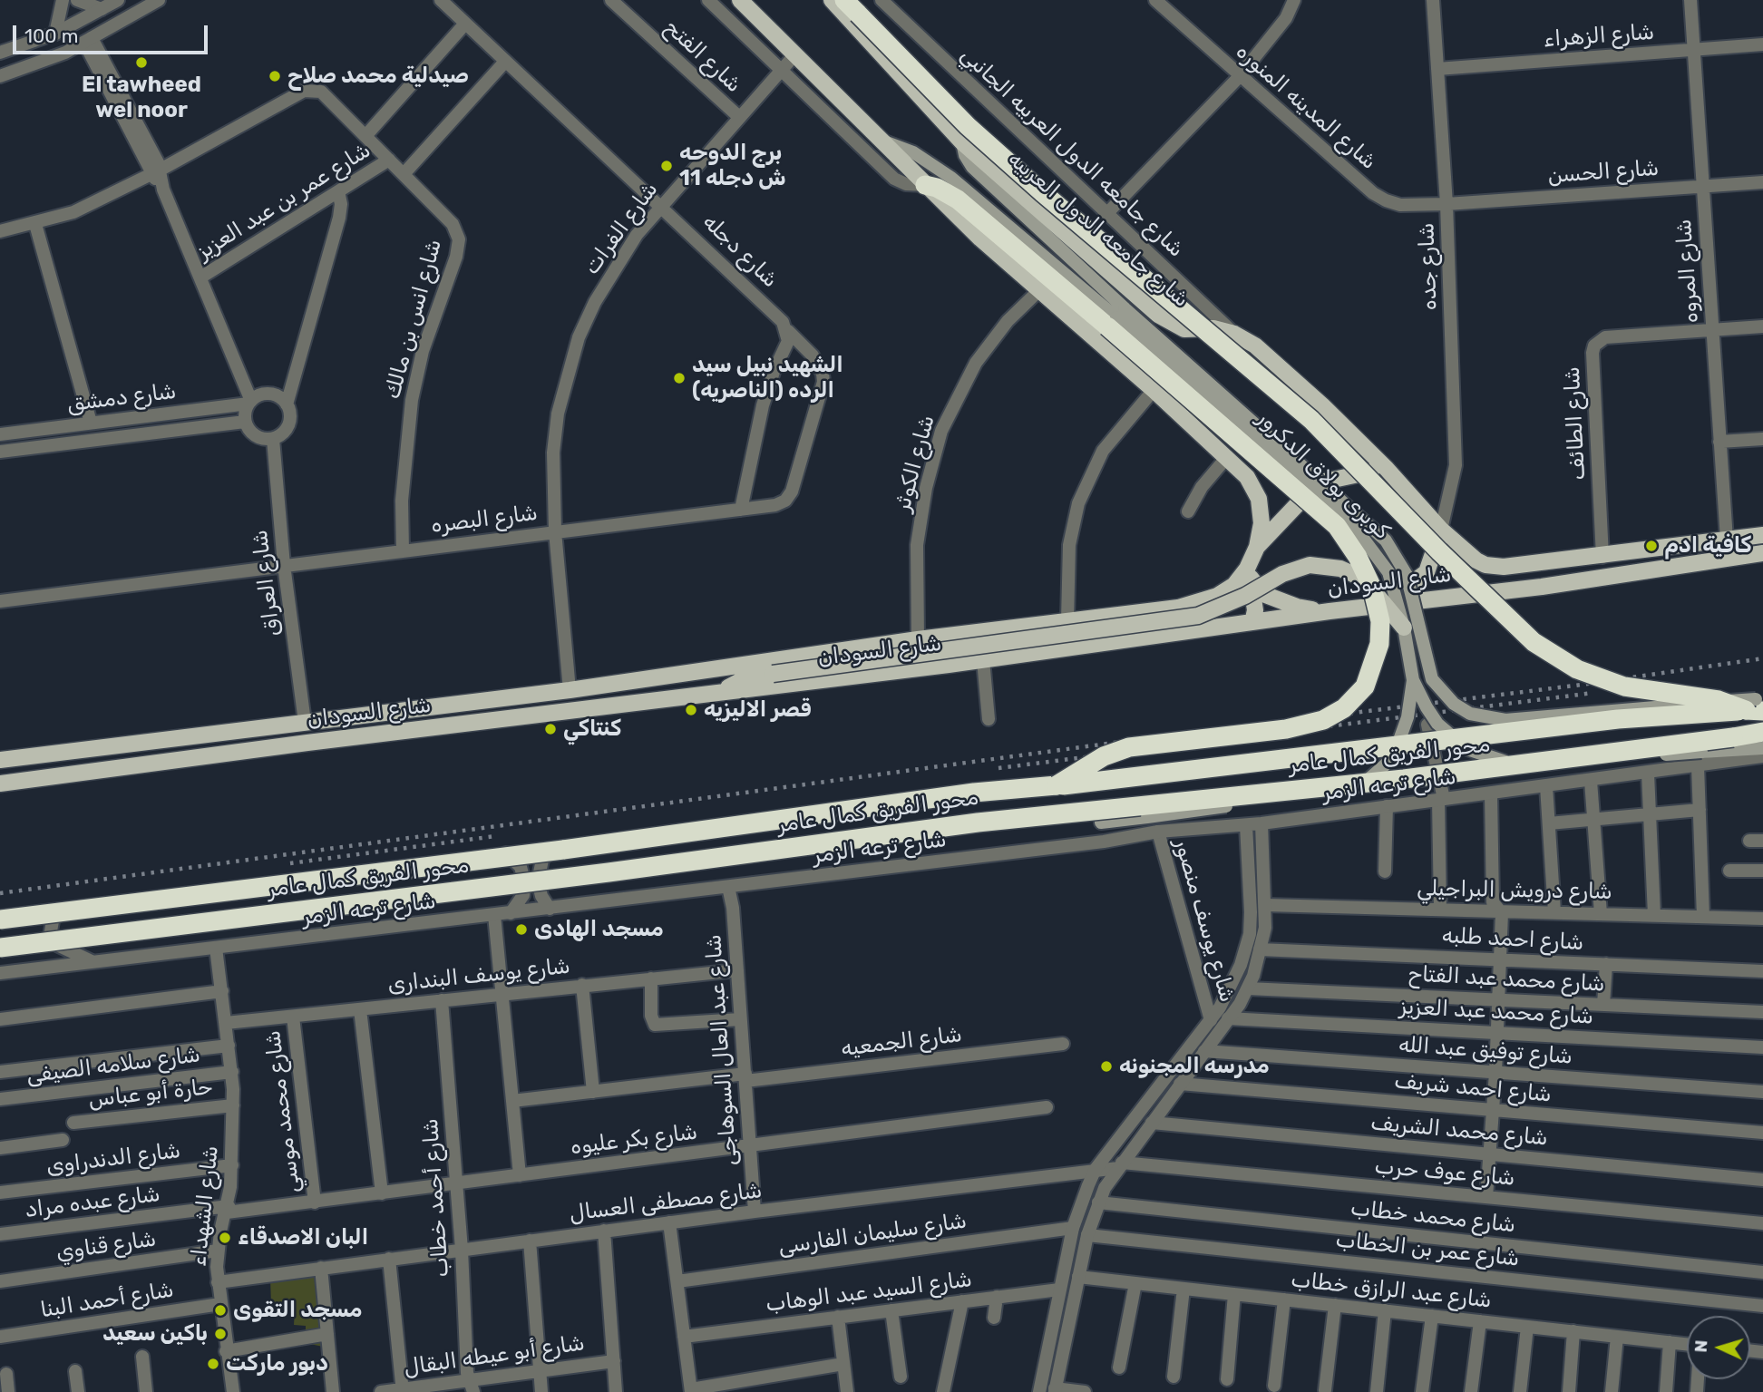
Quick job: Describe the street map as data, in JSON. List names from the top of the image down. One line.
{"streets":{"highway":["محور الفريق كمال عامر"],"main road":["شارع جامعه الدول العربيه","كوبرى بولاق الدكرور","شارع السودان"],"street":["شارع الزهراء","شارع الفتح","شارع المدينه المنوره","شارع جامعه الدول العربيه الجانبي","شارع الحسن","شارع عمر بن عبد العزيز","شارع الفرات","شارع دجله","شارع جده","شارع المروه","شارع انس بن مالك","شارع دمشق","شارع الطائف","شارع الكوثر","شارع البصره","شارع العراق","شارع ترعه الزمر","شارع درويش البراجيلي","شارع يوسف منصور","شارع احمد طلبه","شارع يوسف البندارى","شارع محمد عبد الفتاح","شارع محمد عبد العزيز","شارع الجمعيه","شارع عبد العال السوهاجى","شارع توفيق عبد الله","شارع سلامه الصيفى","شارع احمد شريف","حارة أبو عباس","شارع محمد موسي","شارع محمد الشريف","شارع بكر عليوه","شارع الدندراوى","شارع عوف حرب","شارع أحمد خطاب","شارع عبده مراد","شارع مصطفى العسال","شارع الشهداء","شارع محمد خطاب","شارع سليمان الفارسى","شارع قناوي","شارع عمر بن الخطاب","شارع عبد الرازق خطاب","شارع السيد عبد الوهاب","شارع أحمد البنا","شارع أبو عيطه البقال"]},"crossings":[["شارع الزهراء","شارع جده"],["شارع الزهراء","شارع المروه"],["شارع الفتح","شارع الفرات"],["شارع المدينه المنوره","شارع الحسن"],["شارع المدينه المنوره","شارع جده"],["شارع جامعه الدول العربيه الجانبي","شارع جامعه الدول العربيه"],["شارع الحسن","شارع جده"],["شارع الحسن","شارع المروه"],["شارع عمر بن عبد العزيز","شارع انس بن مالك"],["شارع الفرات","شارع دجله"],["شارع الفرات","شارع البصره"],["شارع الفرات","شارع السودان"],["شارع جامعه الدول العربيه","شارع جده"],["شارع جامعه الدول العربيه","كوبرى بولاق الدكرور"],["شارع جامعه الدول العربيه","شارع السودان"],["شارع دجله","شارع البصره"],["شارع جده","شارع السودان"],["شارع المروه","شارع الطائف"],["شارع المروه","شارع السودان"],["شارع انس بن مالك","شارع البصره"],["شارع دمشق","شارع العراق"],["شارع الطائف","شارع السودان"],["شارع الكوثر","شارع السودان"],["كوبرى بولاق الدكرور","محور الفريق كمال عامر"],["شارع البصره","شارع العراق"],["شارع السودان","شارع العراق"],["شارع ترعه الزمر","شارع يوسف منصور"],["شارع ترعه الزمر","شارع عبد العال السوهاجى"],["شارع ترعه الزمر","شارع الشهداء"],["شارع يوسف البندارى","شارع عبد العال السوهاجى"],["شارع يوسف البندارى","شارع محمد موسي"],["شارع يوسف البندارى","شارع أحمد خطاب"],["شارع يوسف البندارى","شارع الشهداء"],["شارع الجمعيه","شارع عبد العال السوهاجى"],["شارع عبد العال السوهاجى","شارع بكر عليوه"],["شارع عبد العال السوهاجى","شارع مصطفى العسال"],["شارع سلامه الصيفى","شارع الشهداء"],["حارة أبو عباس","شارع الشهداء"],["شارع محمد موسي","شارع بكر عليوه"],["شارع بكر عليوه","شارع أحمد خطاب"],["شارع بكر عليوه","شارع عبده مراد"],["شارع بكر عليوه","شارع الشهداء"],["شارع الدندراوى","شارع الشهداء"],["شارع عوف حرب","شارع مصطفى العسال"],["شارع أحمد خطاب","شارع مصطفى العسال"],["شارع أحمد خطاب","شارع أبو عيطه البقال"],["شارع عبده مراد","شارع الشهداء"],["شارع مصطفى العسال","شارع الشهداء"],["شارع الشهداء","شارع قناوي"],["شارع الشهداء","شارع أحمد البنا"]],"places":["El tawheed wel noor","صيدلية محمد صلاح","برج الدوحه 11 ش دجله","الشهيد نبيل سيد الرده (الناصريه)","كافية ادم","قصر الاليزيه","كنتاكي","مسجد الهادى","مدرسه المجنونه","البان الاصدقاء","مسجد التقوى","باكين سعيد","دبور ماركت"],"scale_bar":"100 m","north":"left"}
